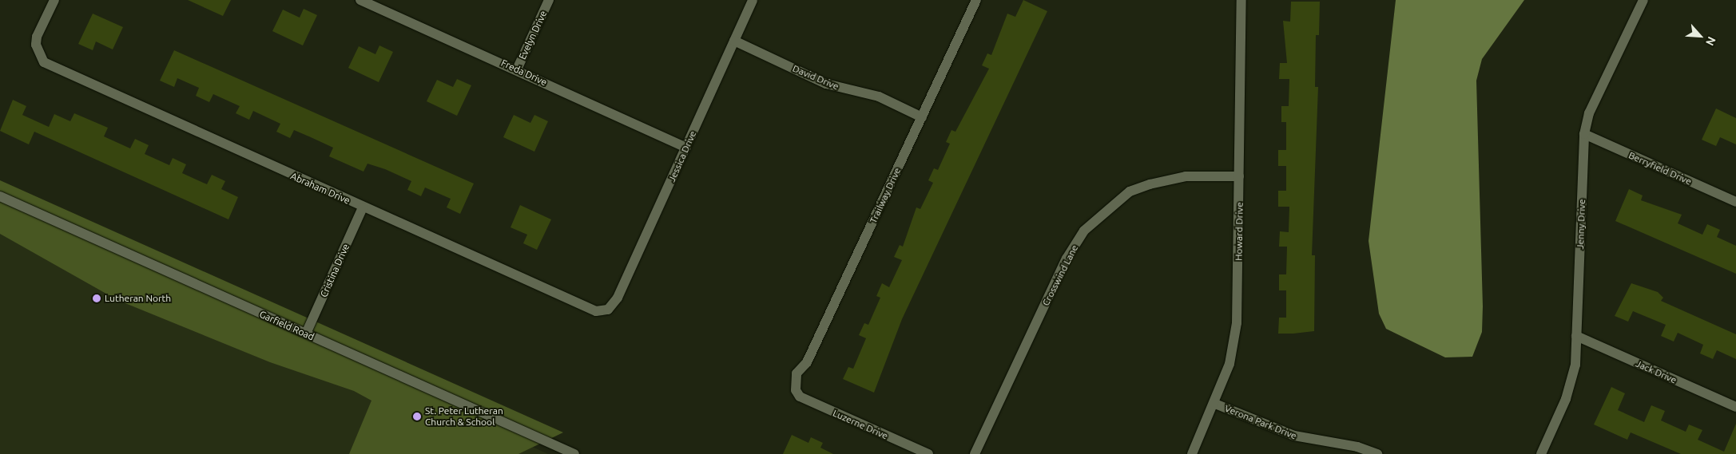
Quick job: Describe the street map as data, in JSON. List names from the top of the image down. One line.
{"streets":{"street":["Evelyn Drive","Freda Drive","David Drive","Jessica Drive","Berryfield Drive","Abraham Drive","Trailway Drive","Jenny Drive","Howard Drive","Cristina Drive","Crosswind Lane","Garfield Road","Jack Drive","Verona Park Drive","Luzerne Drive"]},"crossings":[["Evelyn Drive","Freda Drive"],["Freda Drive","Jessica Drive"],["David Drive","Jessica Drive"],["David Drive","Trailway Drive"],["Jessica Drive","Abraham Drive"],["Berryfield Drive","Jenny Drive"],["Abraham Drive","Cristina Drive"],["Trailway Drive","Luzerne Drive"],["Jenny Drive","Jack Drive"],["Howard Drive","Crosswind Lane"],["Howard Drive","Verona Park Drive"],["Cristina Drive","Garfield Road"]],"places":["Lutheran North","St. Peter Lutheran Church & School"],"north":"bottom right"}
